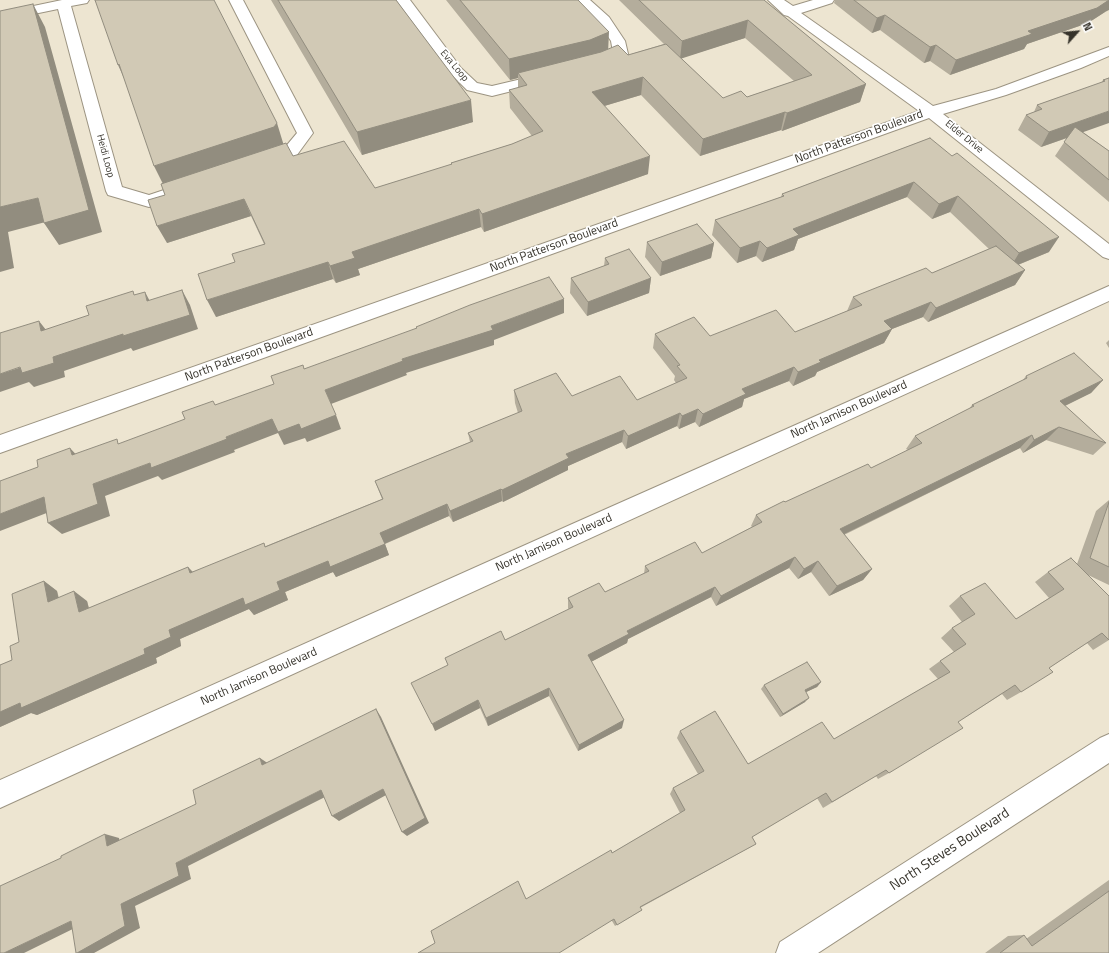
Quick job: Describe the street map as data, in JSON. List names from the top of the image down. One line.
{"streets":{"street":["Eva Loop","North Patterson Boulevard","Elder Drive","Heidi Loop","North Jamison Boulevard","North Steves Boulevard"]},"crossings":[["North Patterson Boulevard","Elder Drive"]],"north":"top right"}
